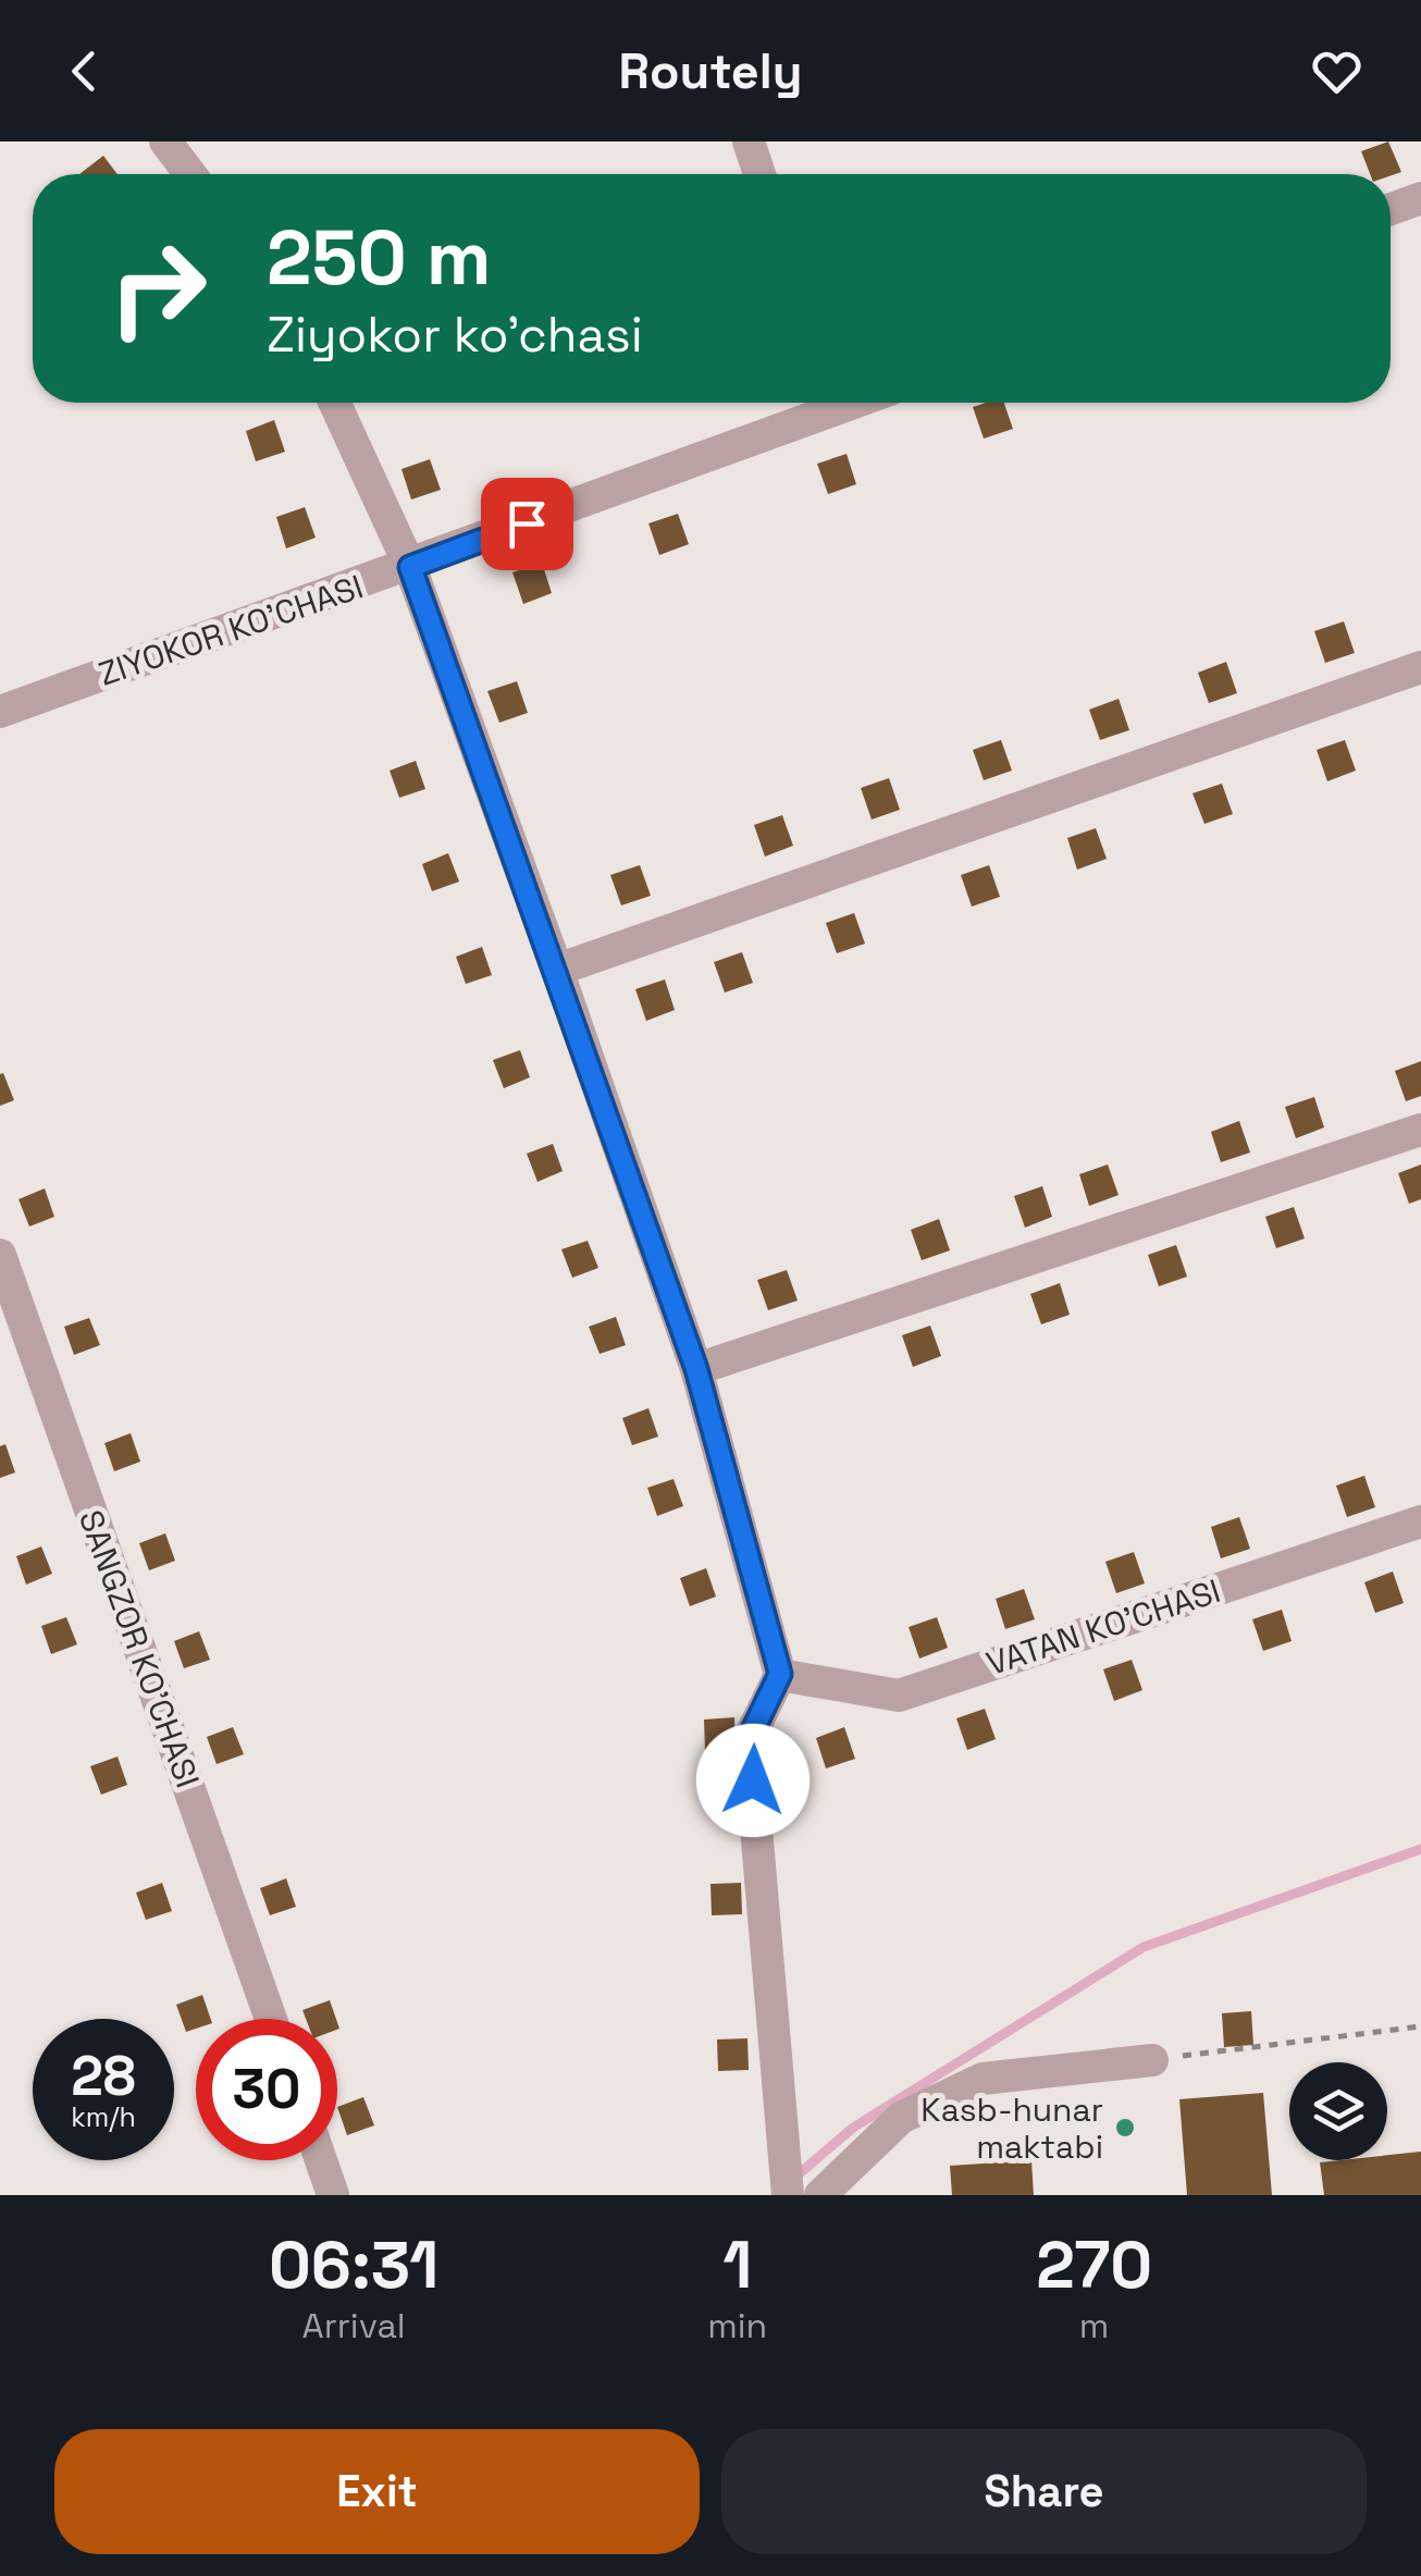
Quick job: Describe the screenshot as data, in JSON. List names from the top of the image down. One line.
{"streets":{"street":["ZIYOKOR KO'CHASI","VATAN KO'CHASI","SANGZOR KO'CHASI"]},"places":["Kasb-hunar maktabi"],"page":{"header":"Routely","turn":["250 m","Ziyokor ko'chasi"],"speed":"28 km/h","limit":"30","eta":["06:31","Arrival","1","min","270","m"],"buttons":["Exit","Share"]}}
